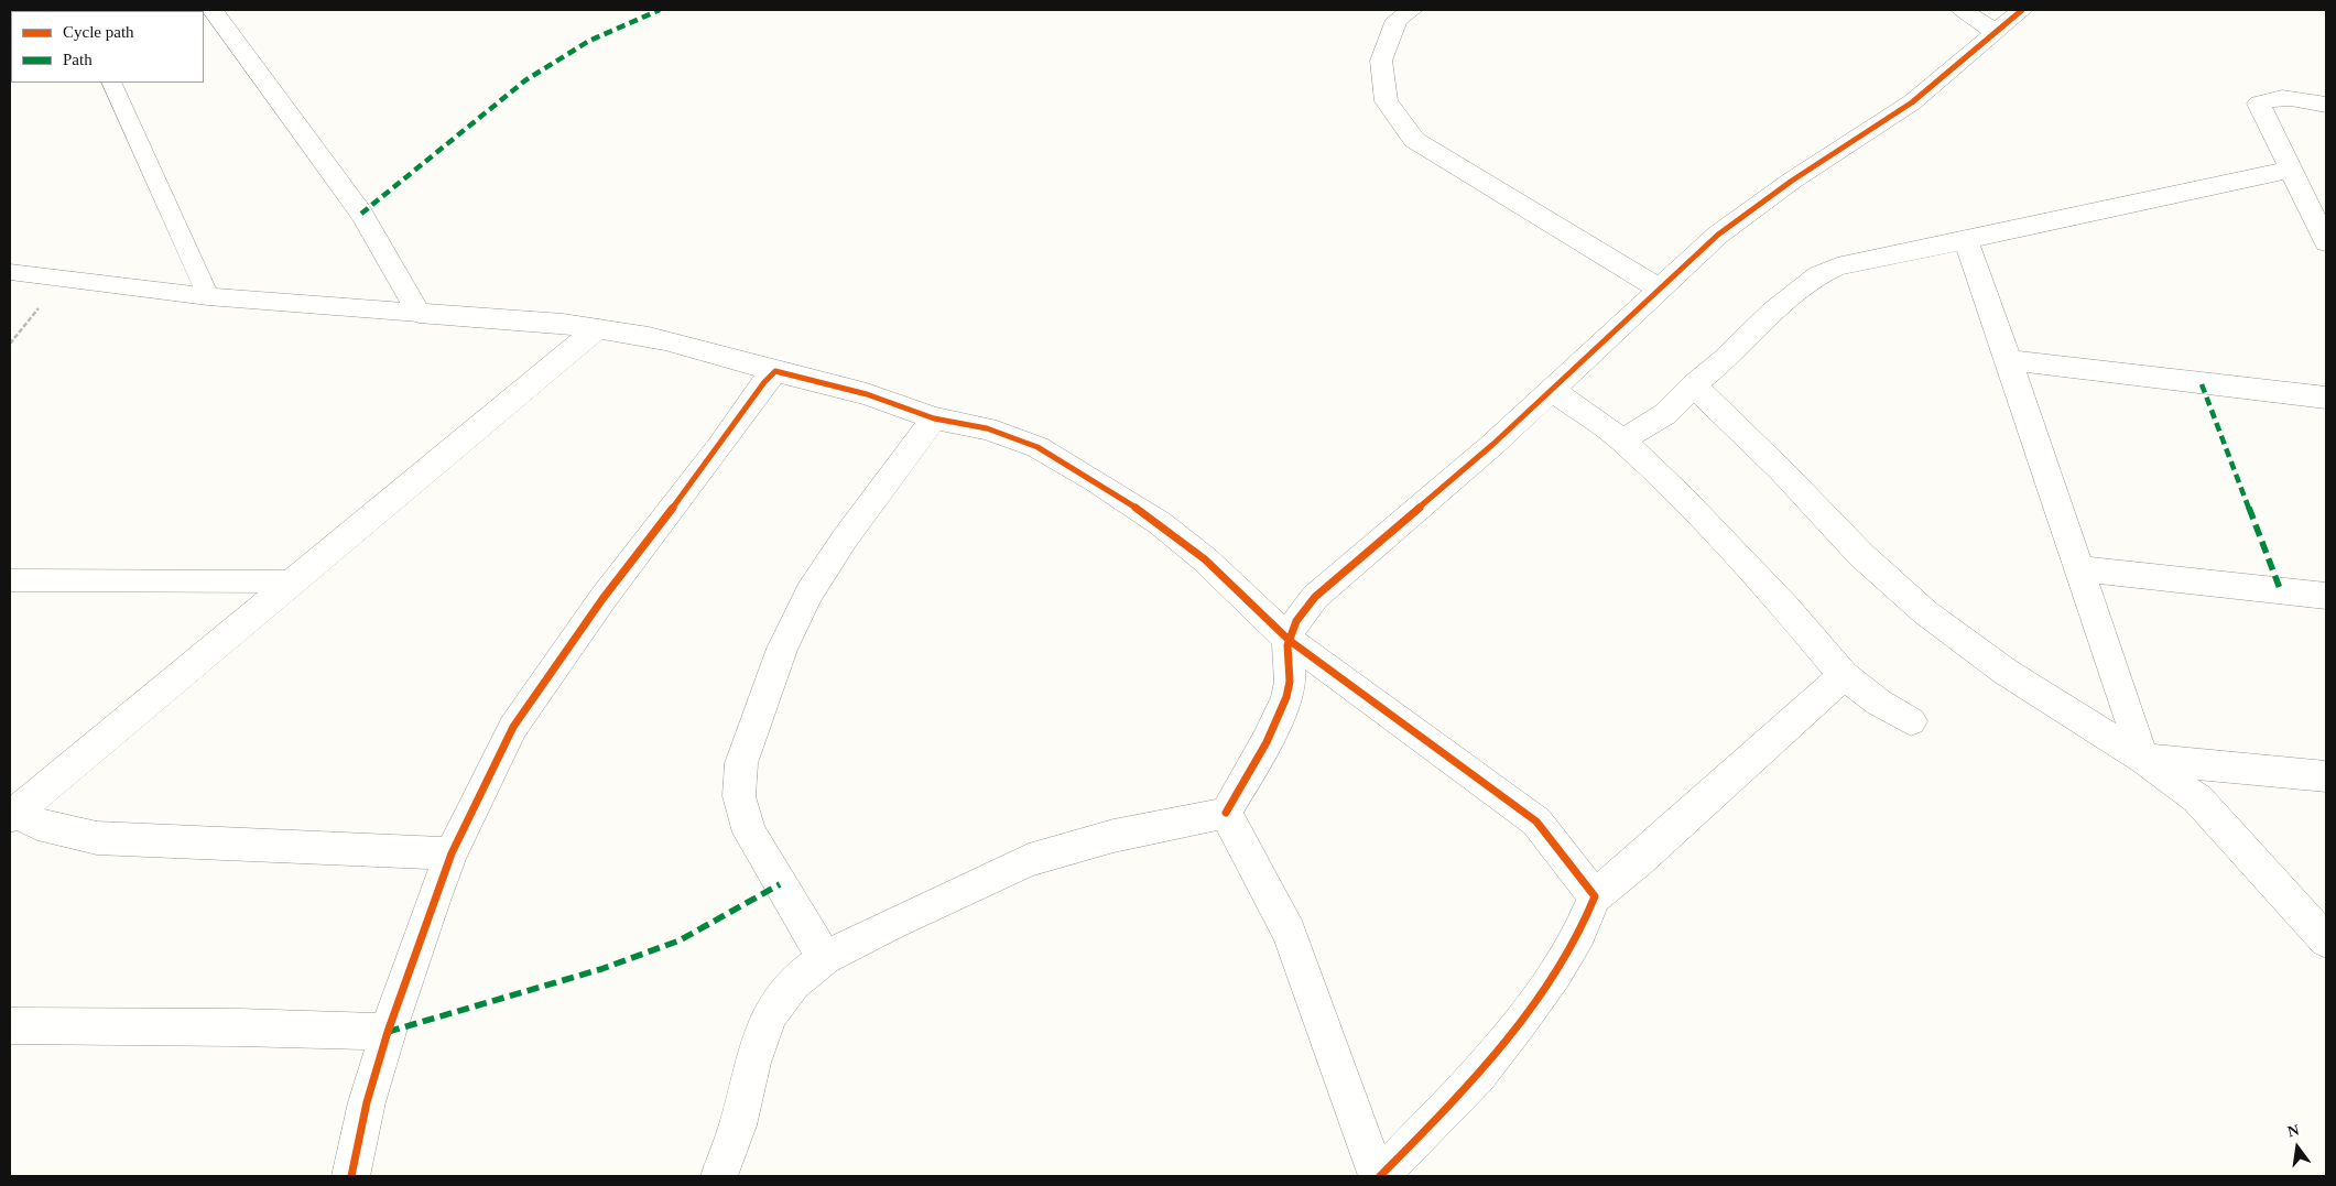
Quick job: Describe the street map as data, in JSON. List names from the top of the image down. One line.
{"legend":["Cycle path","Path"],"north":"top"}
